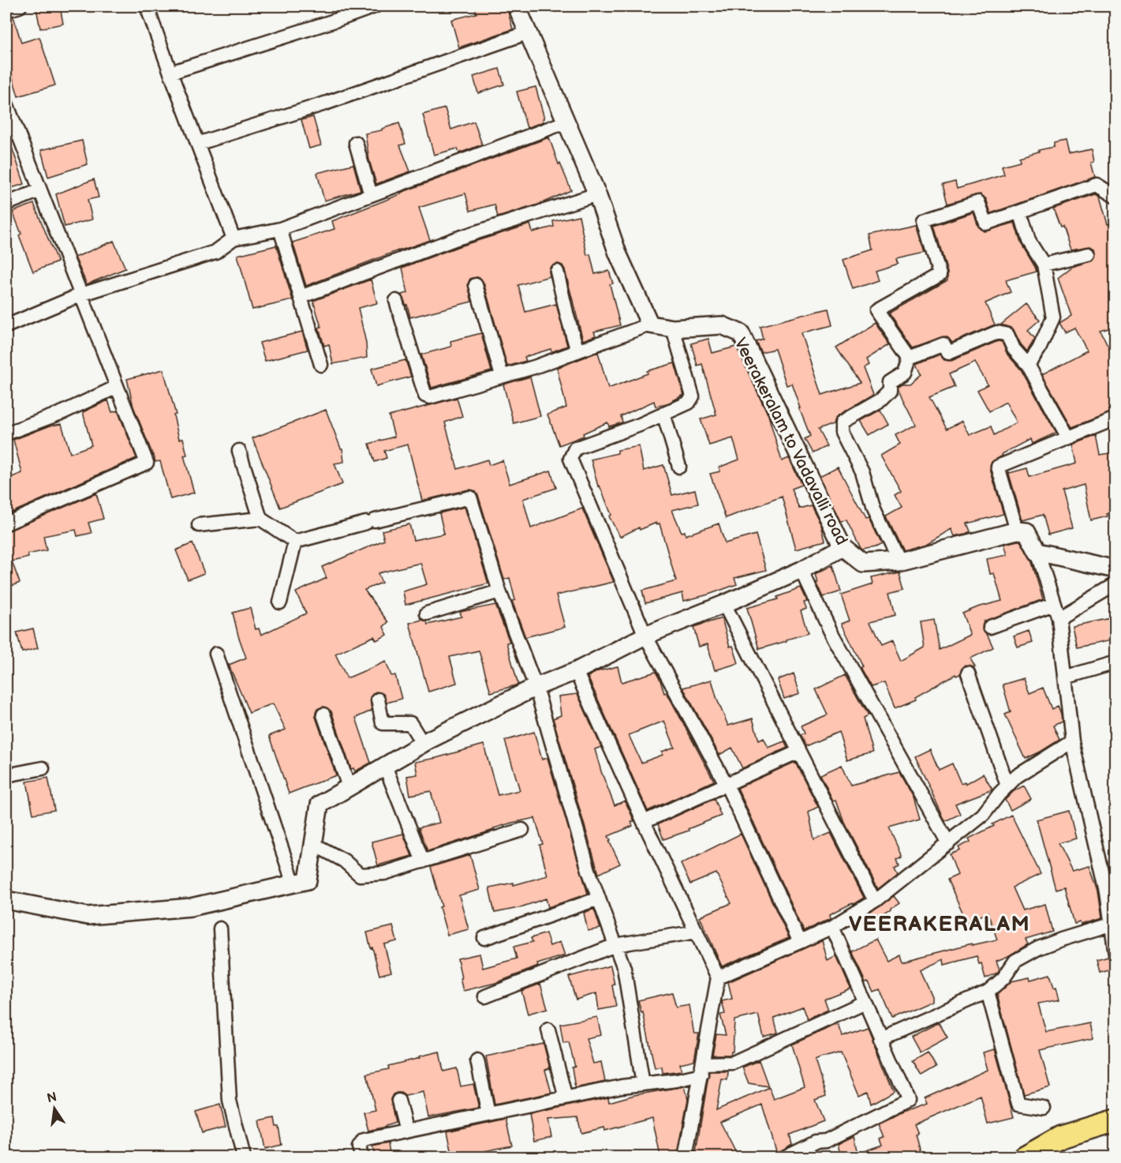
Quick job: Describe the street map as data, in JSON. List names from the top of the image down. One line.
{"streets":{"street":["Veerakeralam to Vadavalli road"]},"districts":["VEERAKERALAM"],"north":"top"}
